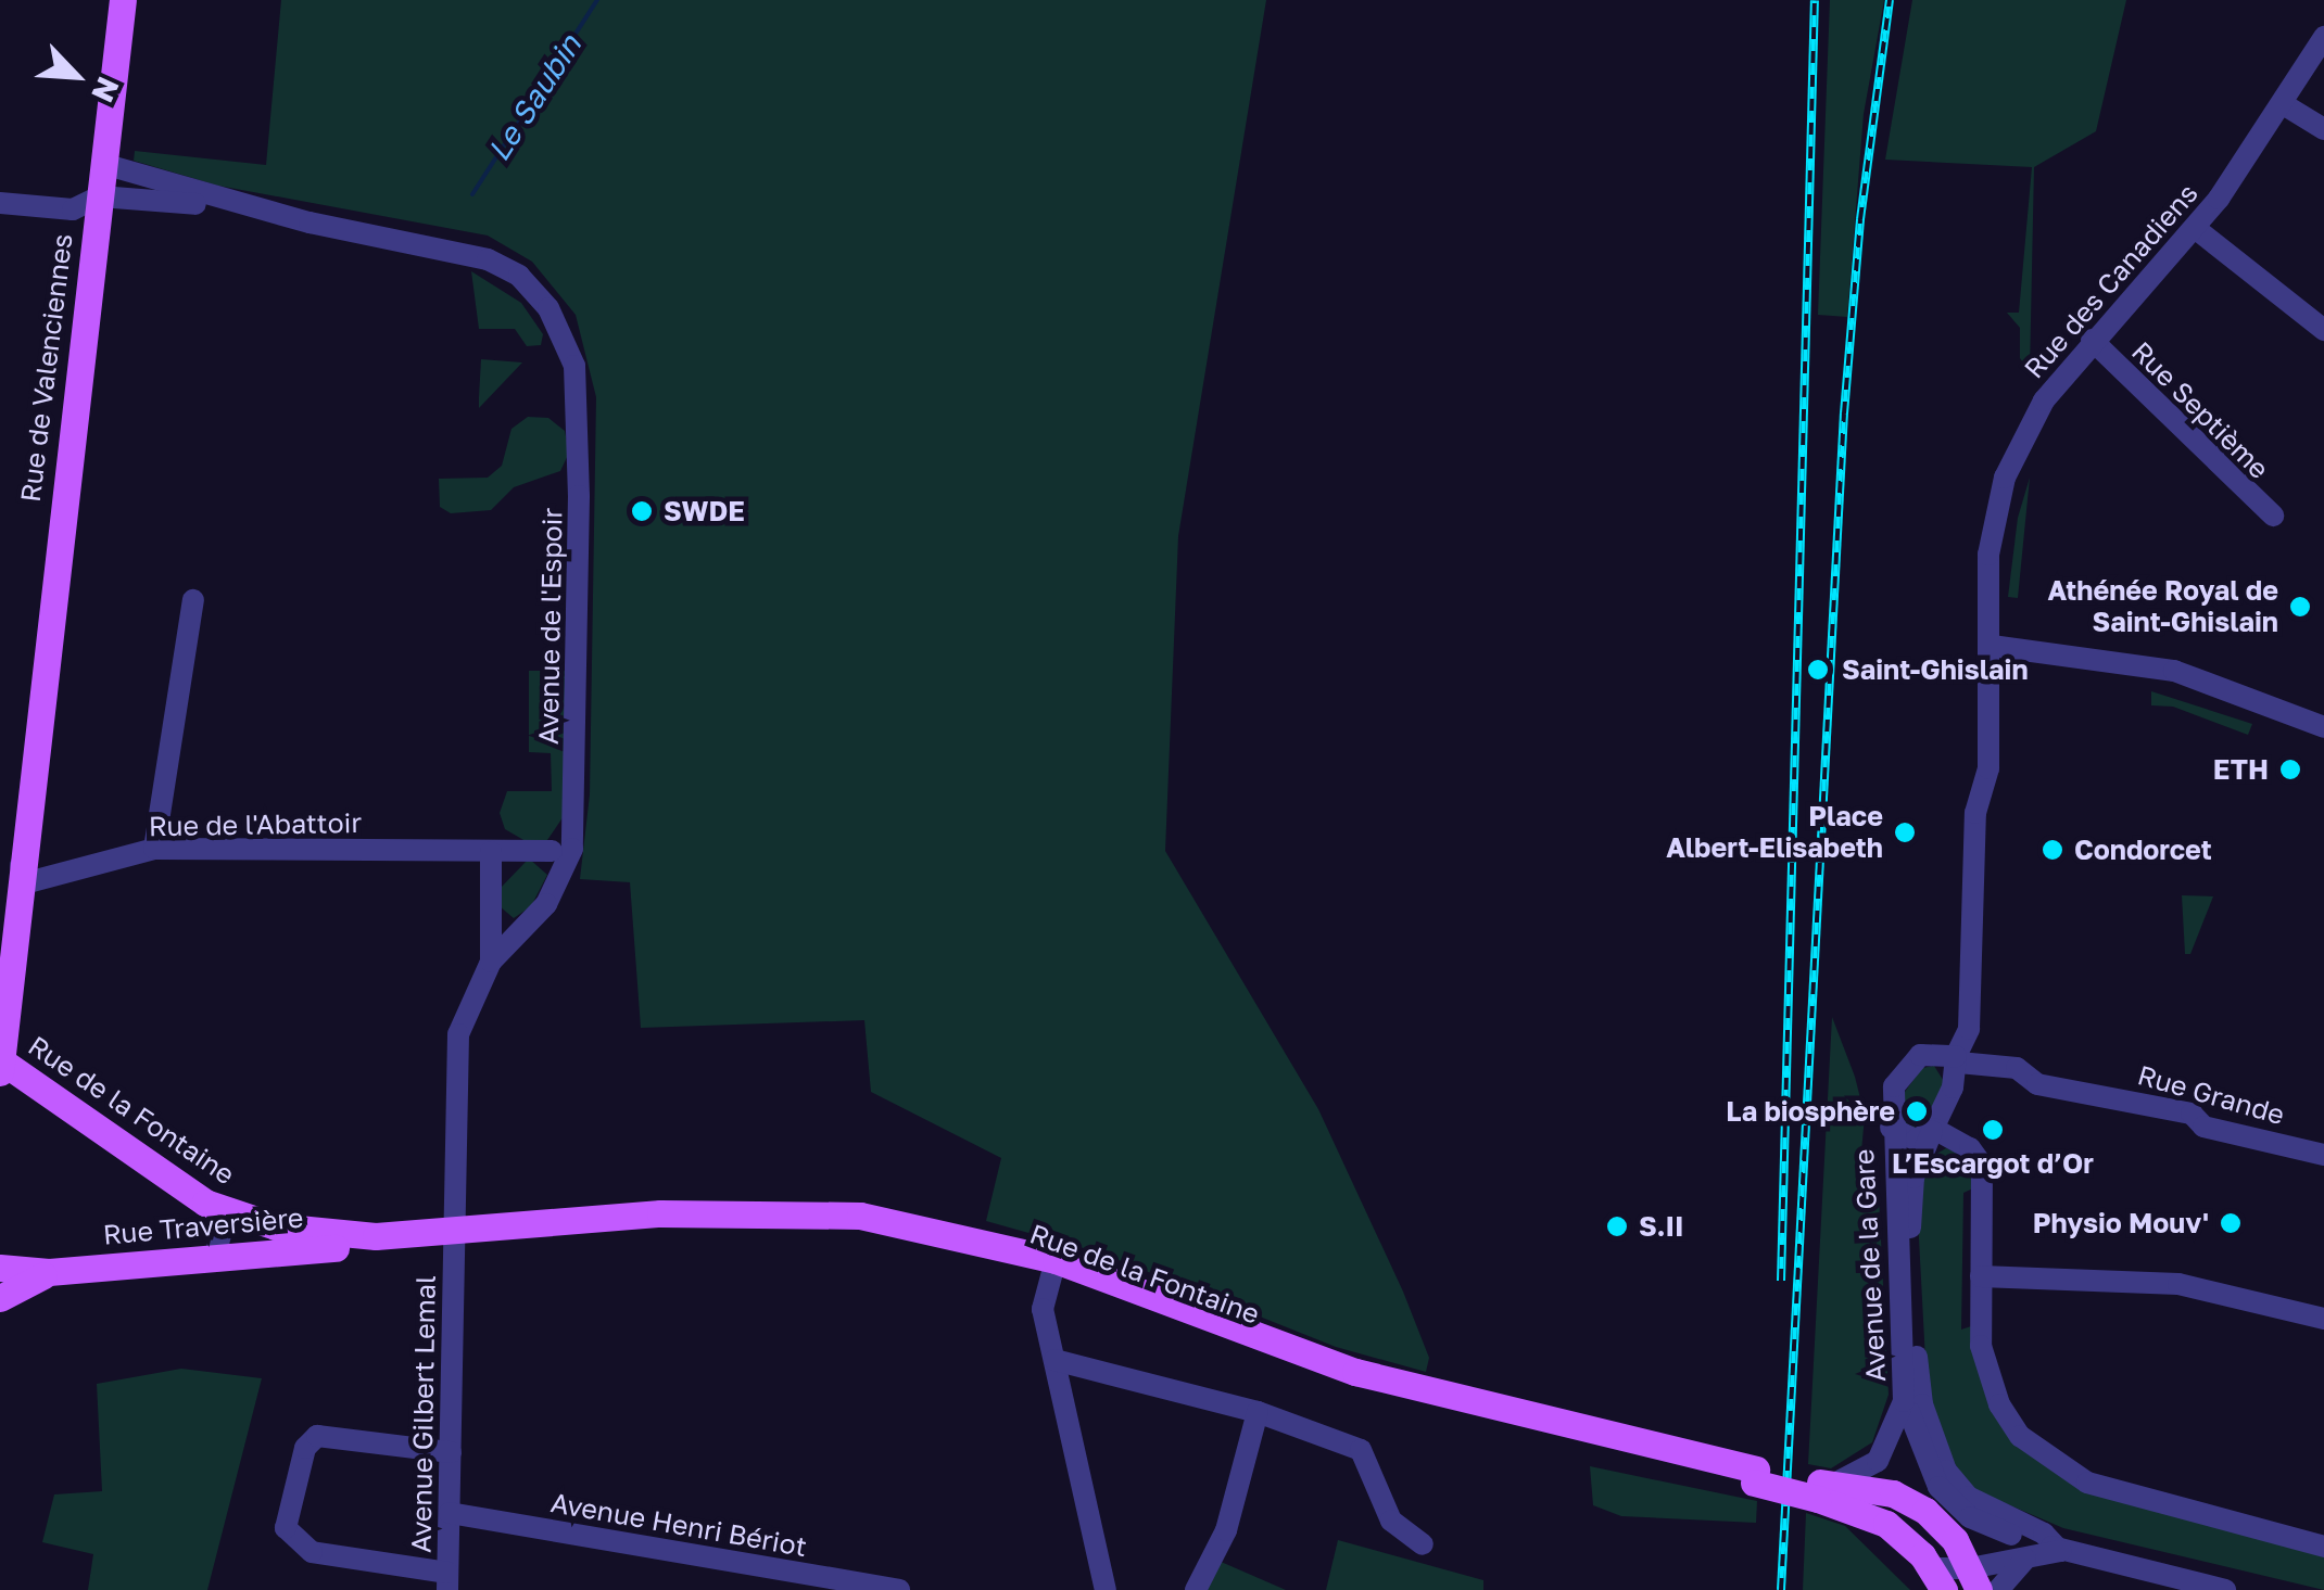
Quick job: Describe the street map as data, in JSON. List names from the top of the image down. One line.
{"streets":{"main road":["Rue de Valenciennes","Rue de la Fontaine","Rue Traversière"],"street":["Rue des Canadiens","Rue Septième","Avenue de l'Espoir","Rue de l'Abattoir","Rue Grande","Avenue de la Gare","Avenue Gilbert Lemal","Avenue Henri Bériot"]},"crossings":[["Rue des Canadiens","Rue Septième"],["Rue de Valenciennes","Rue de l'Abattoir"],["Rue de Valenciennes","Rue de la Fontaine"],["Avenue de l'Espoir","Rue de la Fontaine"],["Avenue de l'Espoir","Avenue Gilbert Lemal"],["Rue Grande","Avenue de la Gare"],["Rue de la Fontaine","Rue Traversière"],["Rue de la Fontaine","Avenue Gilbert Lemal"],["Avenue Gilbert Lemal","Avenue Henri Bériot"]],"water":["Le Saubin"],"places":["SWDE","Athénée Royal de Saint-Ghislain","Saint-Ghislain","ETH","Place Albert-Elisabeth","Condorcet","La biosphère","L’Escargot d’Or","Physio Mouv'","S.II"],"north":"bottom right"}
